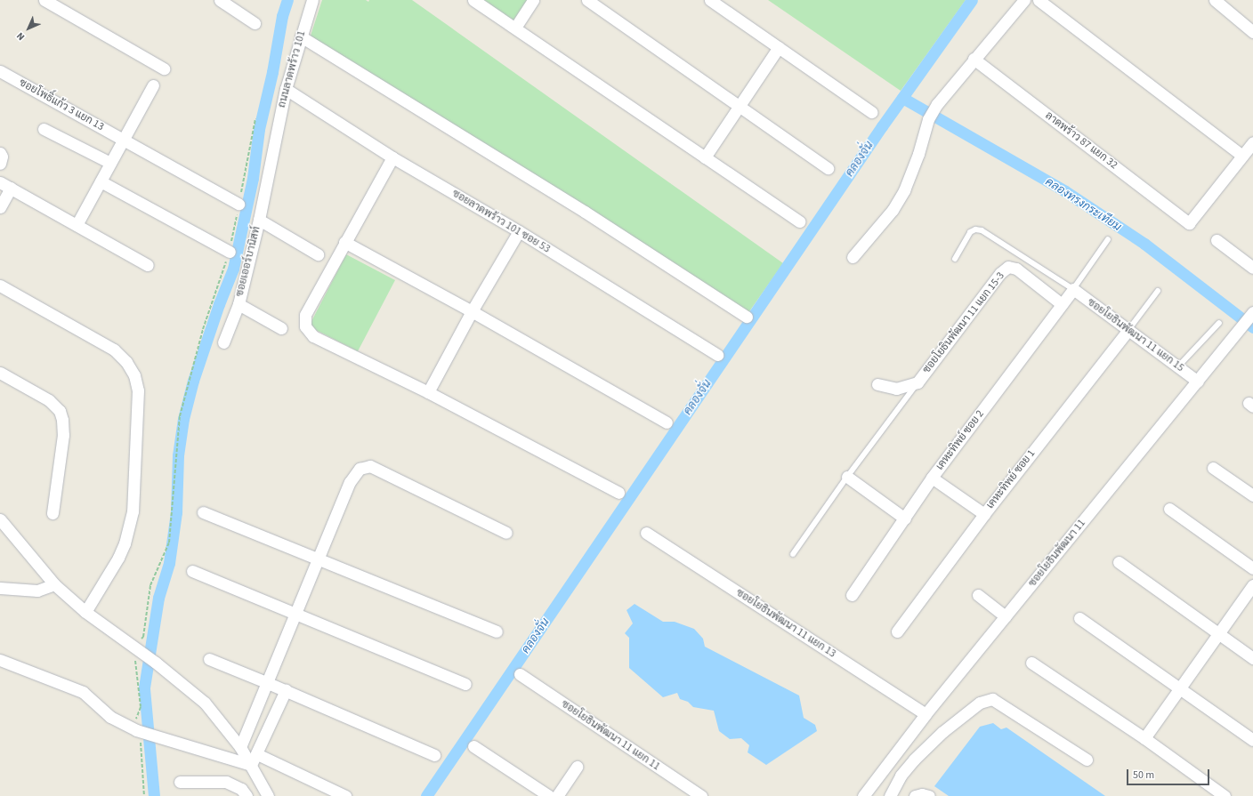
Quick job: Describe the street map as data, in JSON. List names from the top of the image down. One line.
{"streets":{"street":["ถนนลาดพร้าว 101","ซอยโพธิ์แก้ว 3 แยก 13","ลาดพร้าว 87 แยก 32","ซอยลาดพร้าว 101 ซอย 53","ซอยเออร์บานิสท์","ซอยโยธินพัฒนา 11 แยก 15-3","ซอยโยธินพัฒนา 11 แยก 15","เคหะทิพย์ ซอย 2","เคหะทิพย์ ซอย 1","ซอยโยธินพัฒนา 11","ซอยโยธินพัฒนา 11 แยก 13","ซอยโยธินพัฒนา 11 แยก 11"]},"crossings":[["ถนนลาดพร้าว 101","ซอยลาดพร้าว 101 ซอย 53"],["ถนนลาดพร้าว 101","ซอยเออร์บานิสท์"],["ซอยโยธินพัฒนา 11 แยก 15-3","เคหะทิพย์ ซอย 2"],["ซอยโยธินพัฒนา 11 แยก 15","เคหะทิพย์ ซอย 2"],["ซอยโยธินพัฒนา 11 แยก 15","เคหะทิพย์ ซอย 1"],["ซอยโยธินพัฒนา 11 แยก 15","ซอยโยธินพัฒนา 11"],["ซอยโยธินพัฒนา 11","ซอยโยธินพัฒนา 11 แยก 13"]],"water":["คลองจั่น","คลองทรงกระเทียม"],"scale_bar":"50 m","north":"bottom left"}
